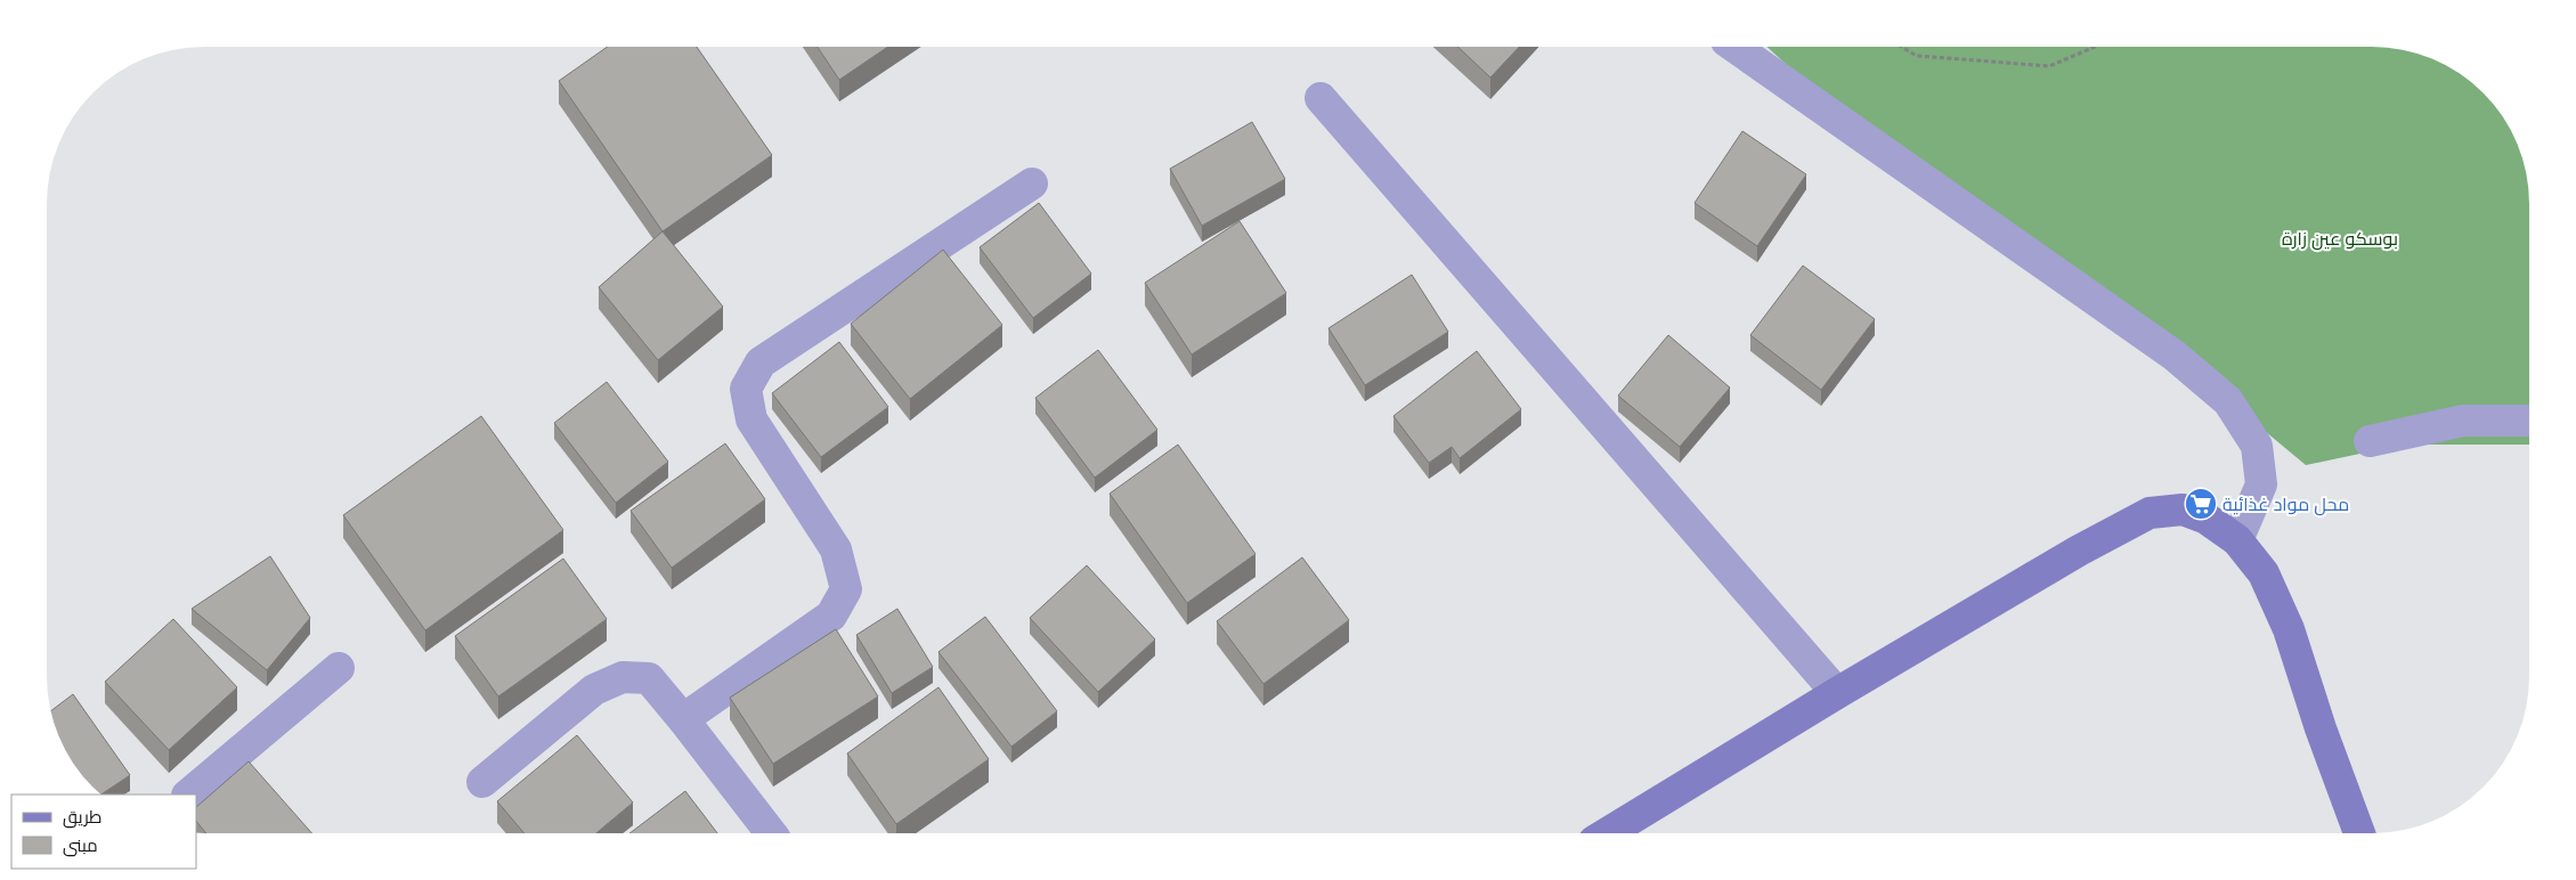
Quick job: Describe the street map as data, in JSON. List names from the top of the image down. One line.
{"parks":["بوسكو عين زارة"],"places":{"supermarket":["محل مواد غذائية"]},"legend":["طريق","مبنى"]}
